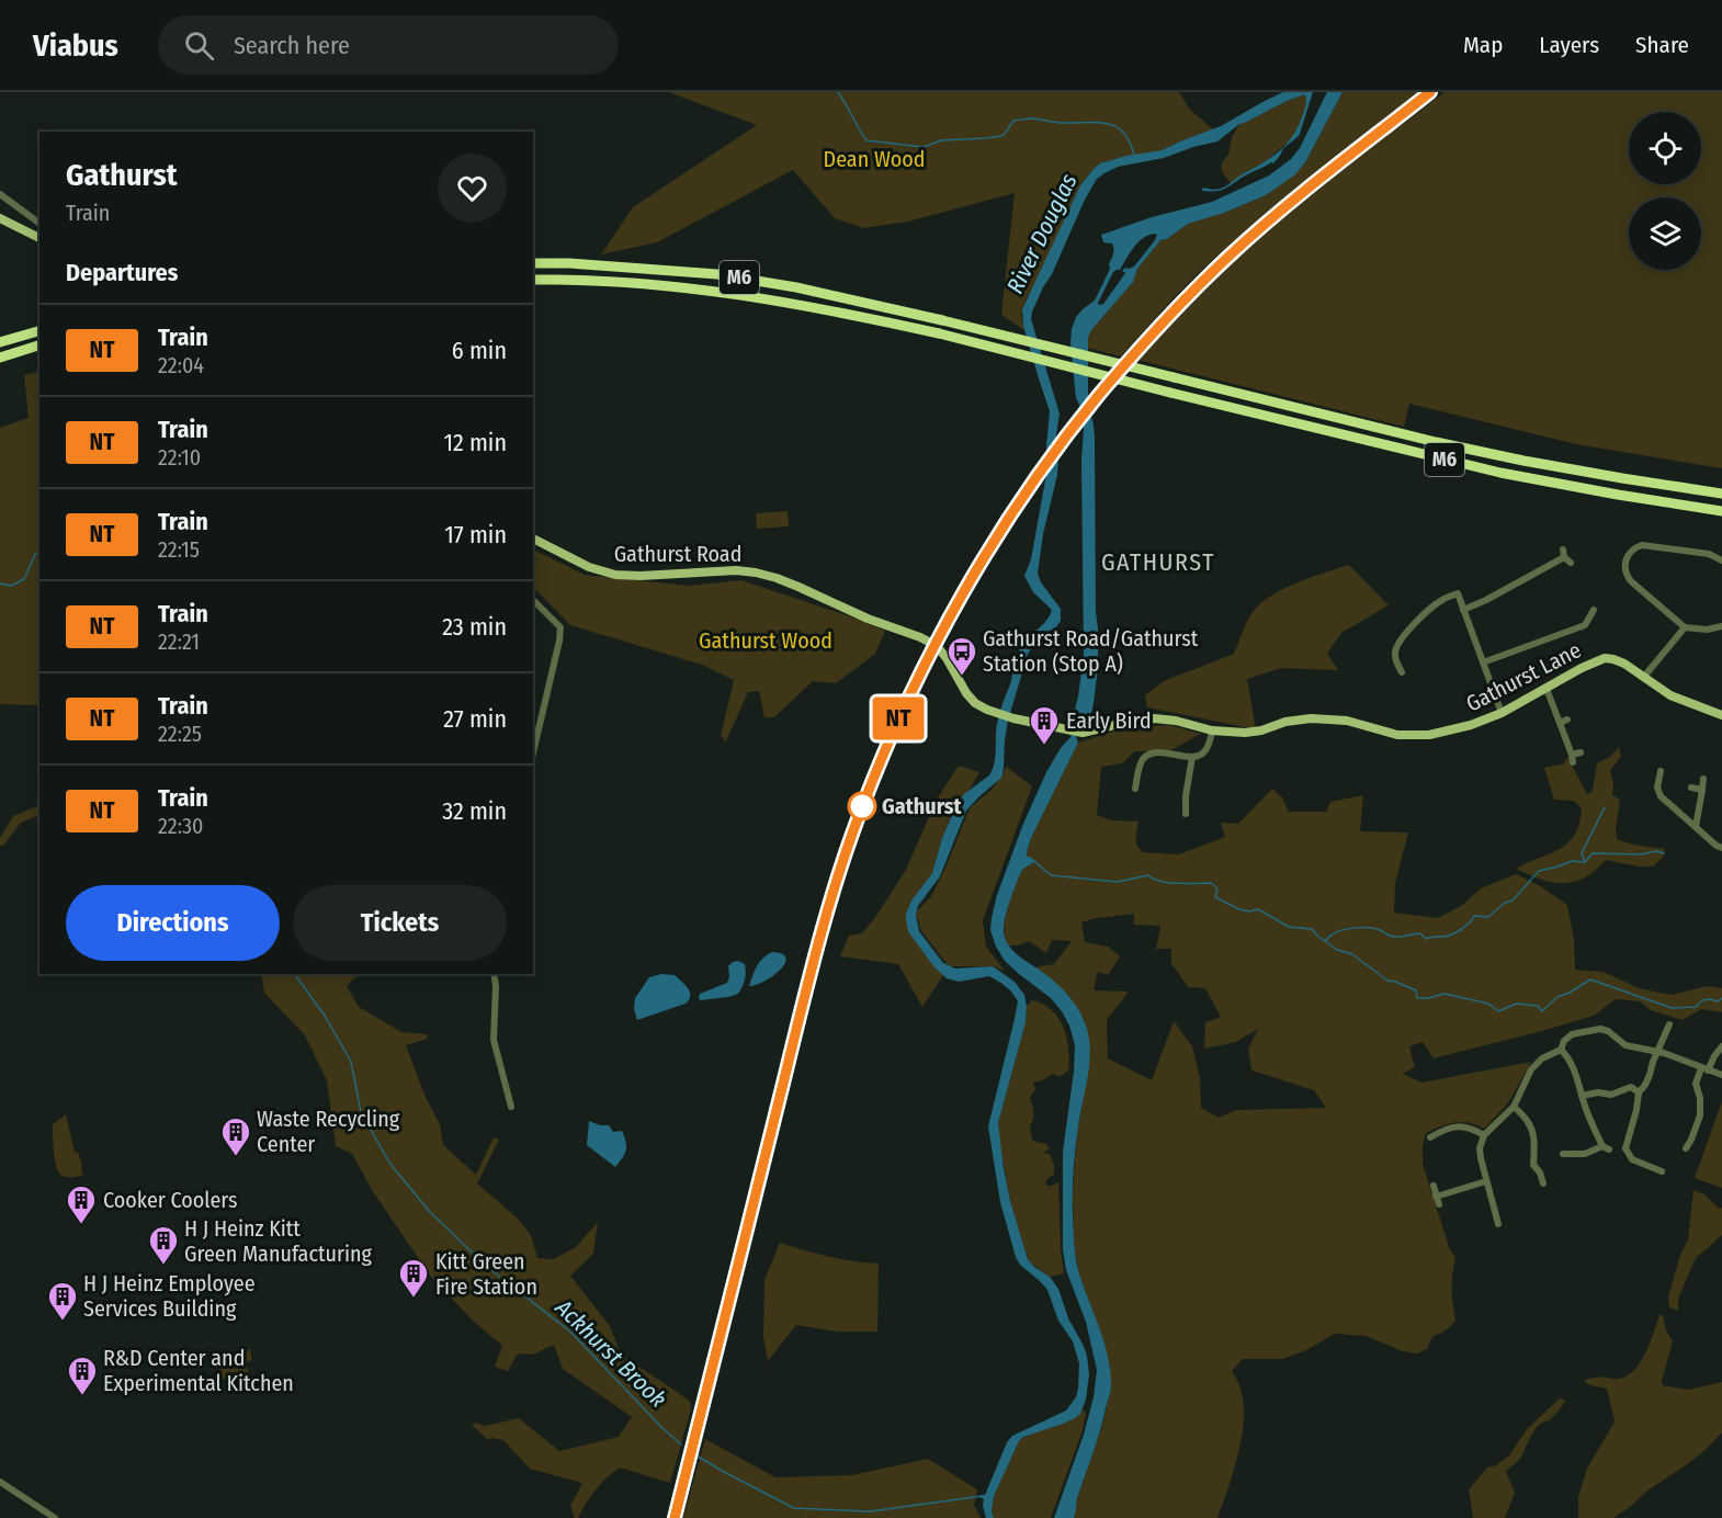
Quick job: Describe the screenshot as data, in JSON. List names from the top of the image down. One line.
{"streets":{"highway":["M6"],"main road":["Gathurst Road","Gathurst Lane"]},"crossings":[["Gathurst Road","Gathurst Lane"]],"districts":["GATHURST"],"water":["River Douglas","Ackhurst Brook"],"parks":["Dean Wood","Gathurst Wood"],"places":{"bus stop":["Gathurst Road/Gathurst Station (Stop A)"],"building":["Early Bird","Waste Recycling Center","Cooker Coolers","H J Heinz Kitt Green Manufacturing","Kitt Green Fire Station","H J Heinz Employee Services Building","R&D Center and Experimental Kitchen"],"other":["Gathurst"]},"page":{"header":"Viabus","search":"Search here","nav":["Map","Layers","Share"],"on_map":"NT","heading":[["Gathurst","Train"],"Departures"],"list":[{"mark":"NT","name":"Train","note":"22:04","value":"6 min"},{"mark":"NT","name":"Train","note":"22:10","value":"12 min"},{"mark":"NT","name":"Train","note":"22:15","value":"17 min"},{"mark":"NT","name":"Train","note":"22:21","value":"23 min"},{"mark":"NT","name":"Train","note":"22:25","value":"27 min"},{"mark":"NT","name":"Train","note":"22:30","value":"32 min"}],"buttons":["Directions","Tickets"]}}
